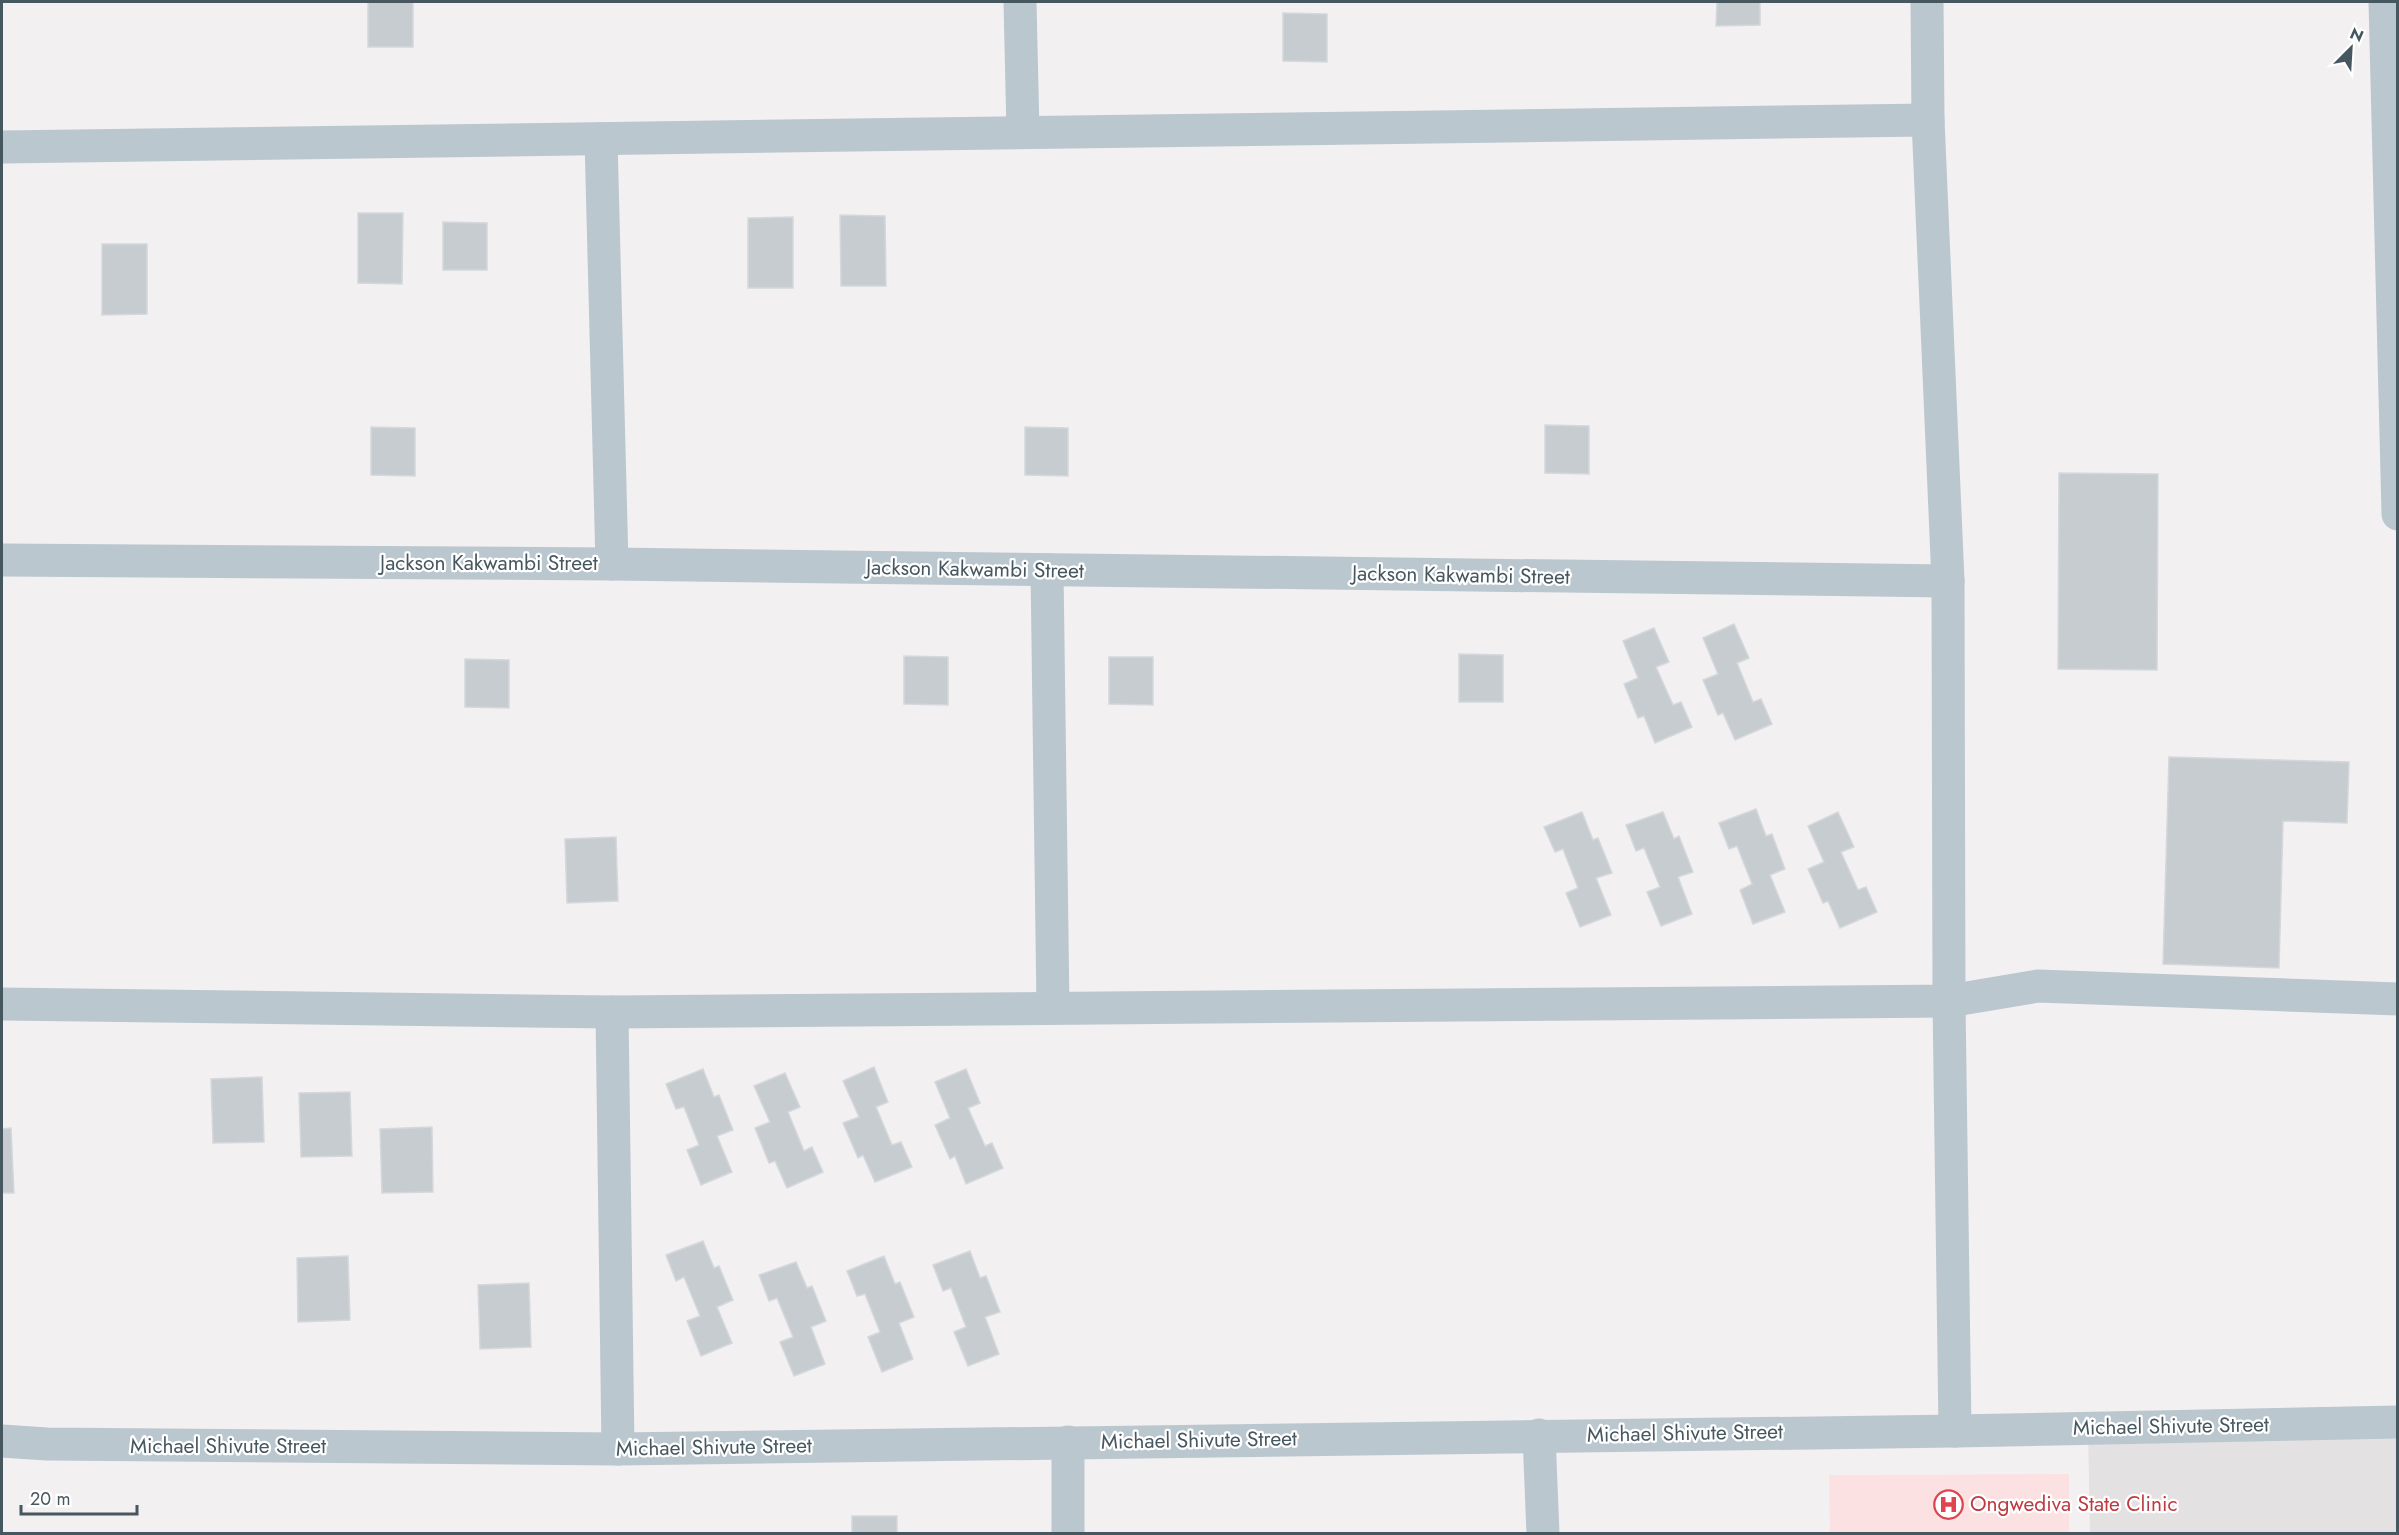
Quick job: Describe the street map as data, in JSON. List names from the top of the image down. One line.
{"streets":{"street":["Jackson Kakwambi Street","Michael Shivute Street"]},"places":{"hospital":["Ongwediva State Clinic"]},"scale_bar":"20 m","north":"top right"}
